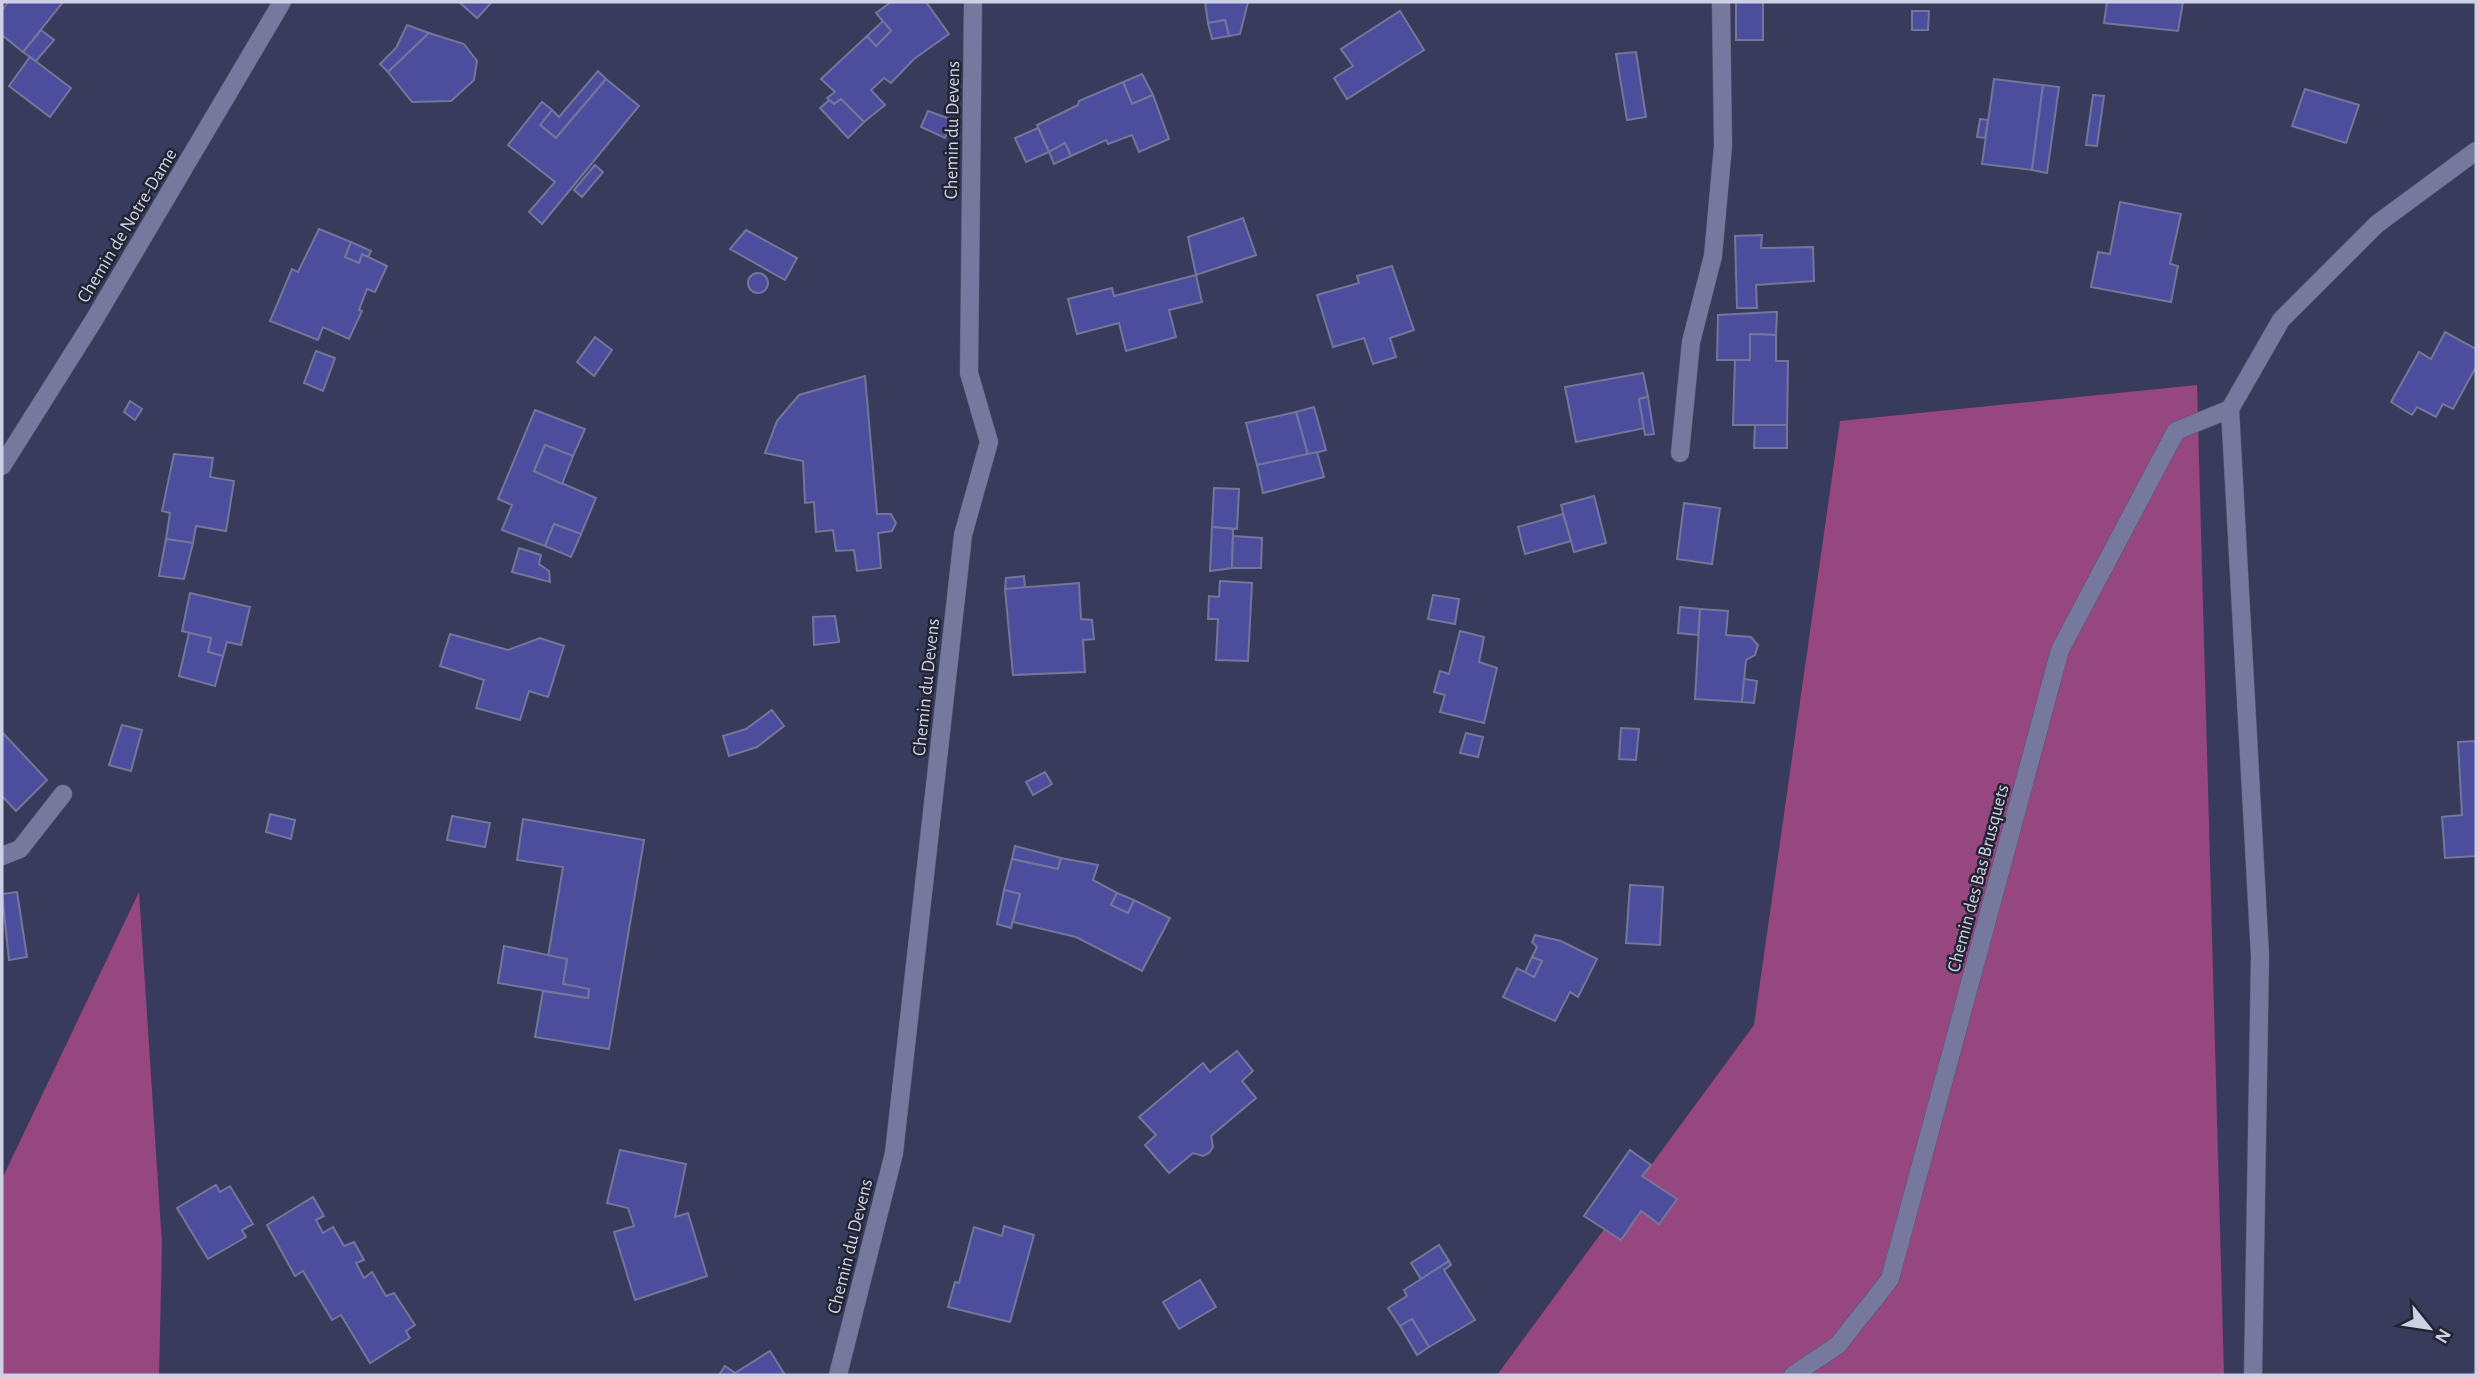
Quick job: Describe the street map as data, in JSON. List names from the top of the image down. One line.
{"streets":{"street":["Chemin du Devens","Chemin de Notre-Dame","Chemin des Bas Brusquets"]},"north":"bottom right"}
